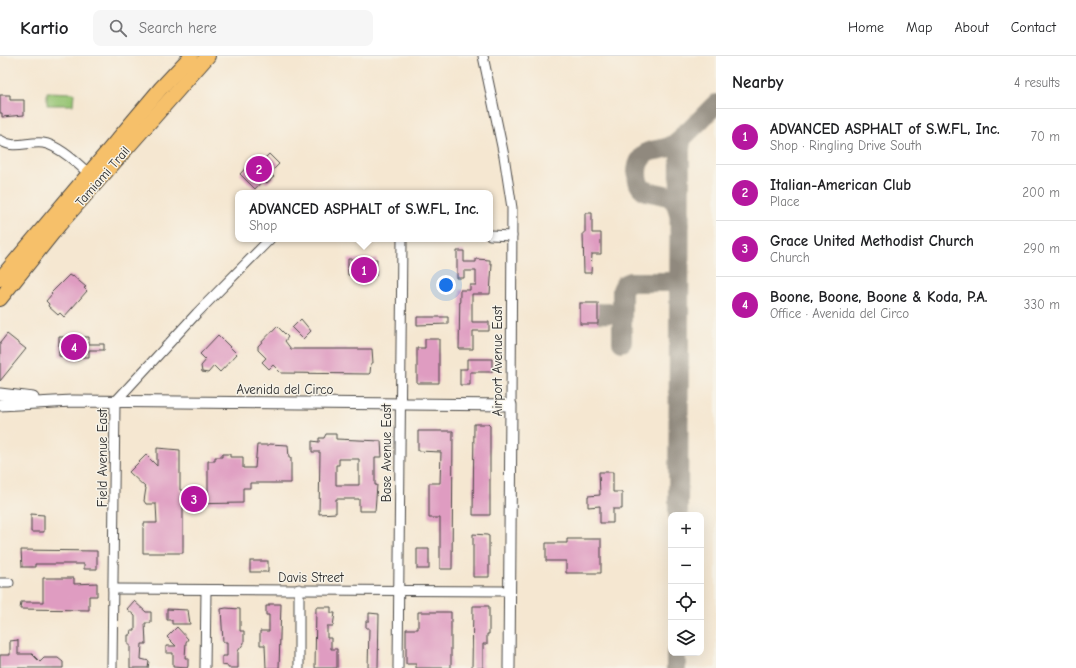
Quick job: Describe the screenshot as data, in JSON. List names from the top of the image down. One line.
{"streets":{"main road":["Tamiami Trail"],"street":["Airport Avenue East","Avenida del Circo","Base Avenue East","Field Avenue East","Davis Street"]},"crossings":[["Airport Avenue East","Avenida del Circo"],["Airport Avenue East","Davis Street"],["Avenida del Circo","Base Avenue East"],["Avenida del Circo","Field Avenue East"],["Base Avenue East","Davis Street"],["Field Avenue East","Davis Street"]],"page":{"header":"Kartio","search":"Search here","nav":["Home","Map","About","Contact"],"heading":["Nearby","4 results"],"list":[{"mark":"1","name":"ADVANCED ASPHALT of S.W.FL, Inc.","note":"Shop · Ringling Drive South","value":"70 m"},{"mark":"2","name":"Italian-American Club","note":"Place","value":"200 m"},{"mark":"3","name":"Grace United Methodist Church","note":"Church","value":"290 m"},{"mark":"4","name":"Boone, Boone, Boone & Koda, P.A.","note":"Office · Avenida del Circo","value":"330 m"}],"pins":["2","1","4","3"],"popup":["ADVANCED ASPHALT of S.W.FL, Inc.","Shop"],"map_buttons":["+","−"]}}
